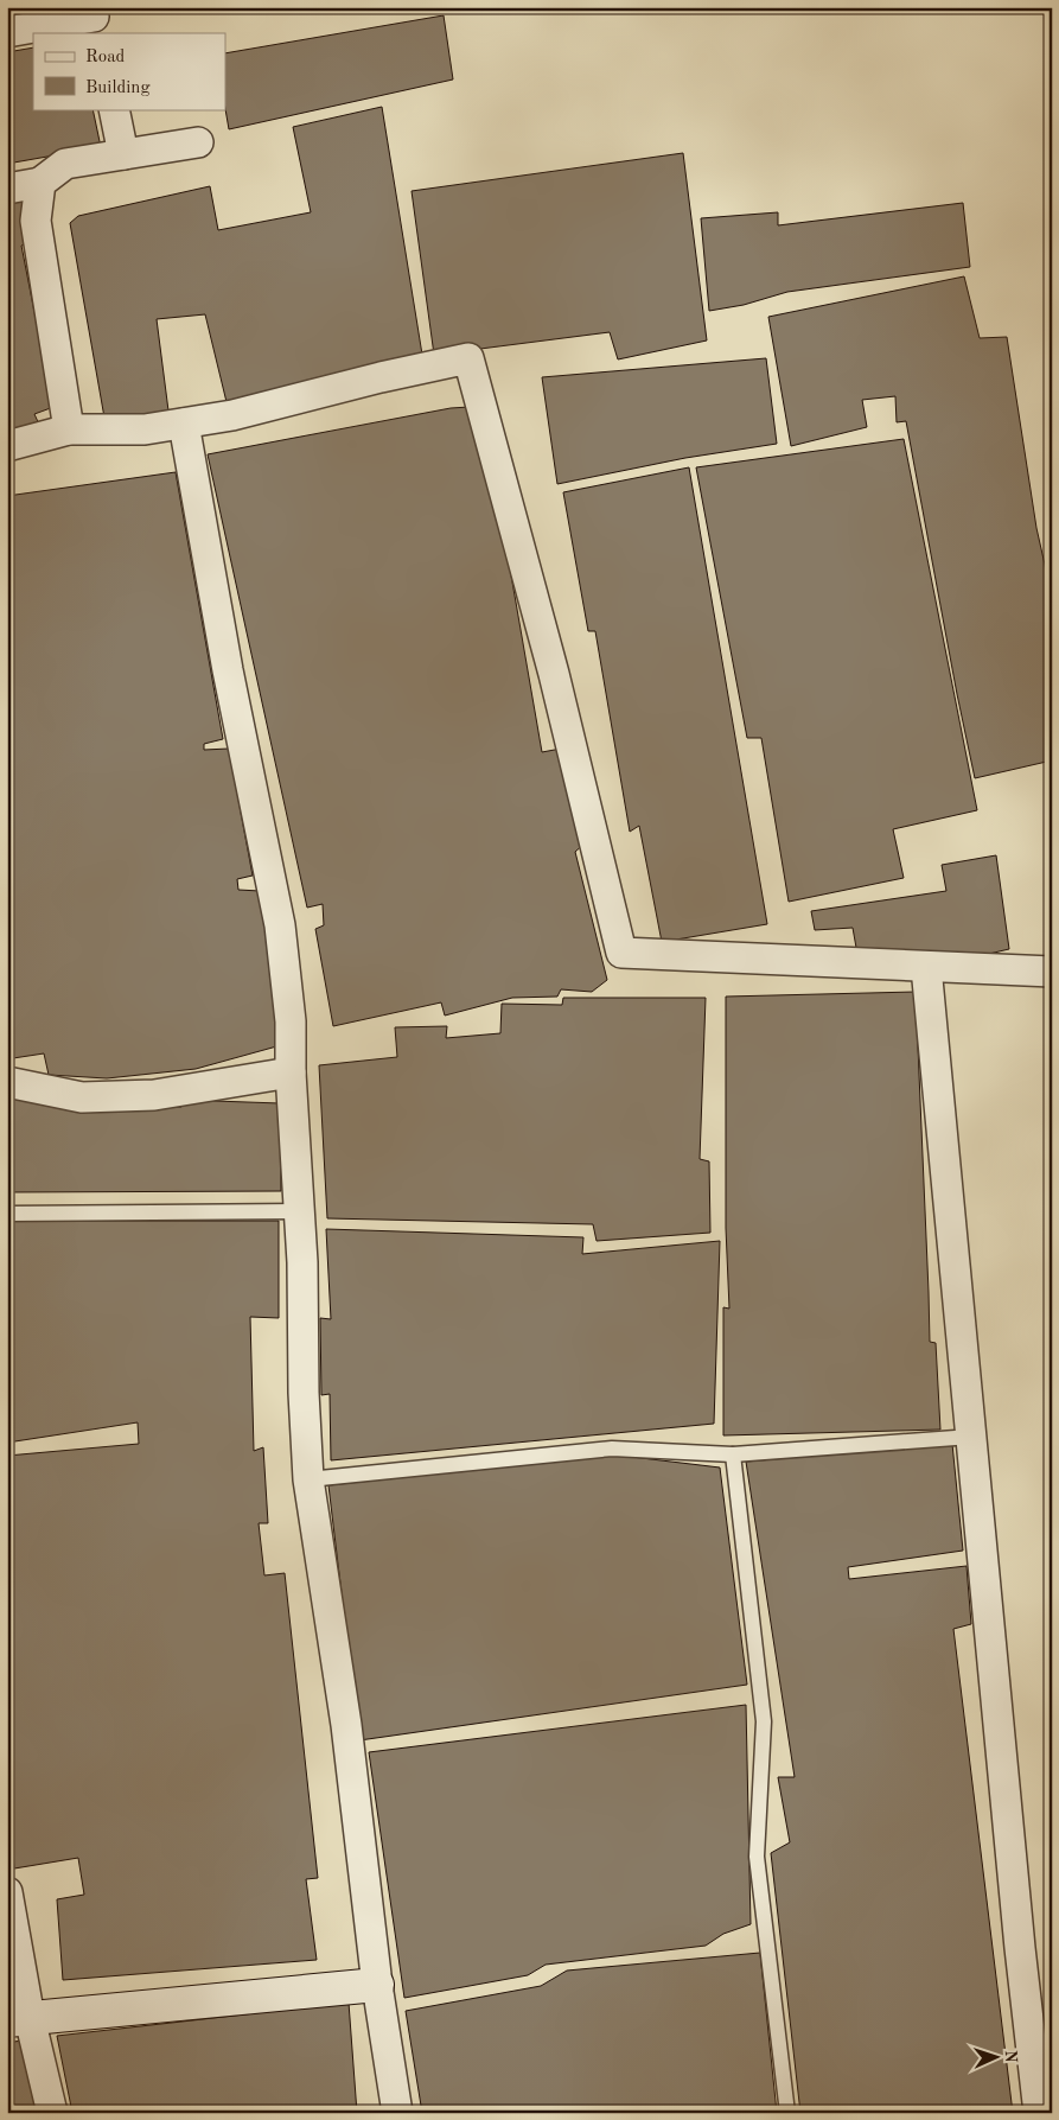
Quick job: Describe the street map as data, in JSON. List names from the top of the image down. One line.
{"legend":["Road","Building"],"north":"right"}
